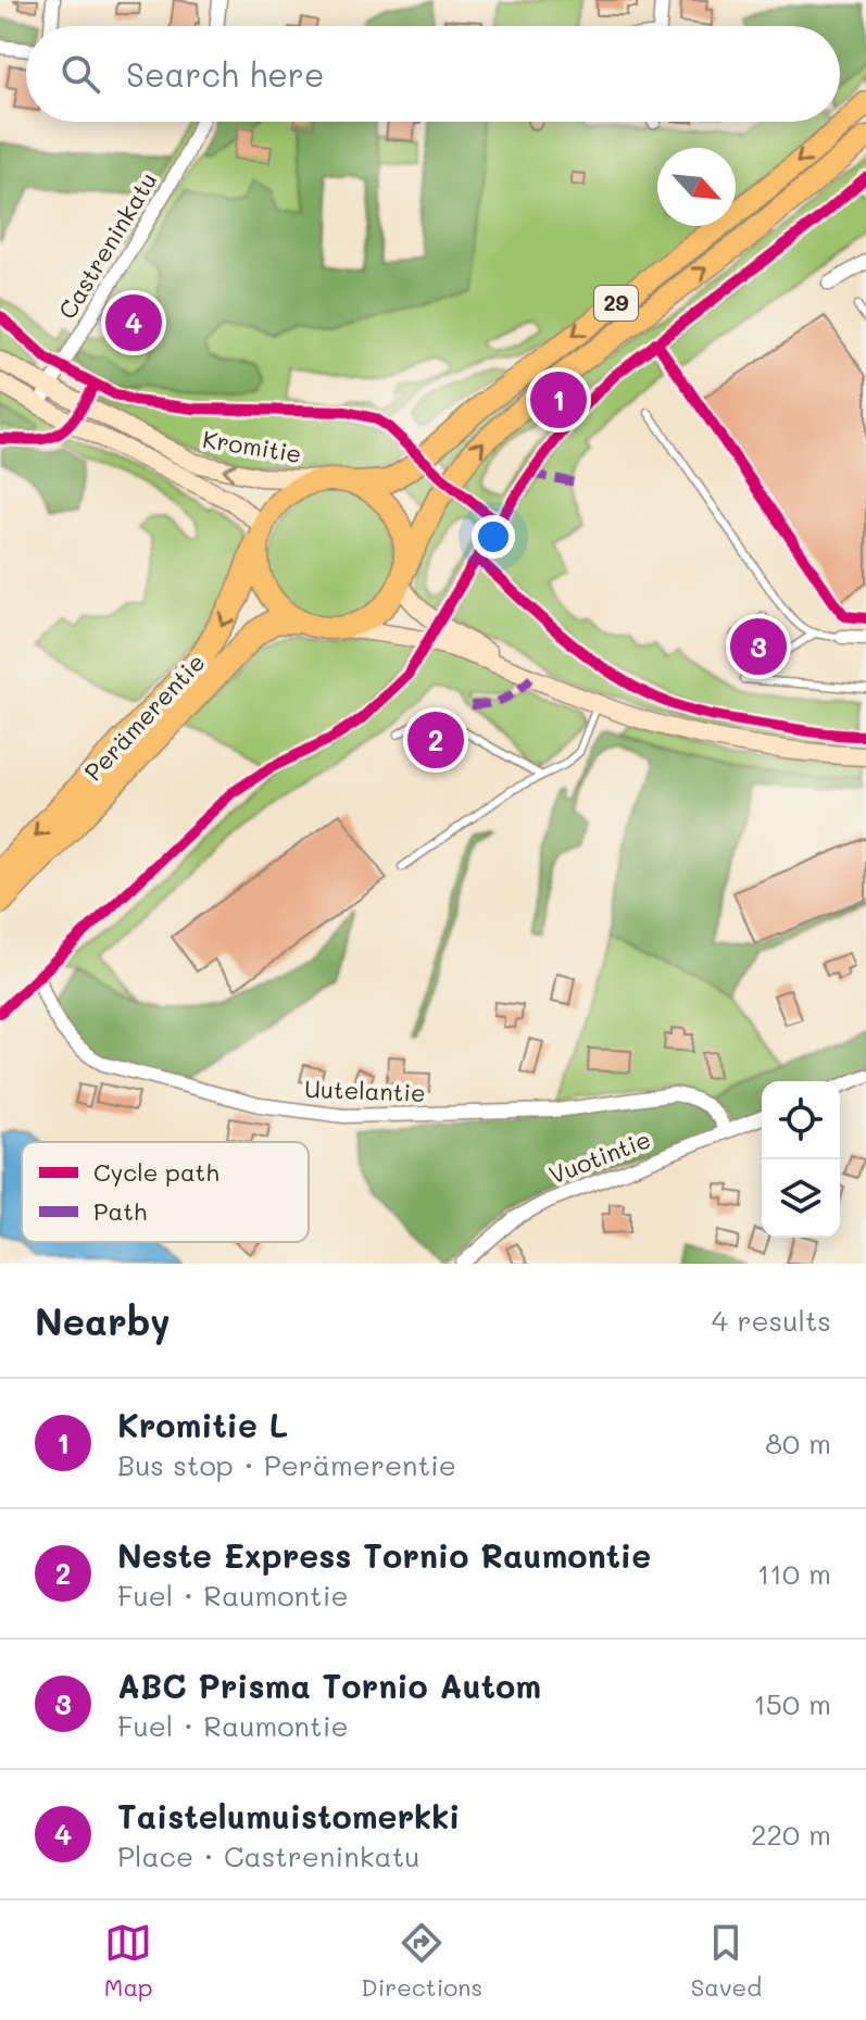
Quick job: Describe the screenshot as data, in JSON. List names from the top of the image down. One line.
{"streets":{"highway":["29","Perämerentie"],"main road":["Kromitie"],"street":["Castreninkatu","Uutelantie","Vuotintie"]},"crossings":[["Castreninkatu","Kromitie"],["29","Kromitie"],["29","Perämerentie"],["Kromitie","Perämerentie"],["Uutelantie","Vuotintie"]],"legend":["Cycle path","Path"],"north":"bottom right","page":{"search":"Search here","pins":["4","1","3","2"],"heading":["Nearby","4 results"],"list":[{"mark":"1","name":"Kromitie L","note":"Bus stop · Perämerentie","value":"80 m"},{"mark":"2","name":"Neste Express Tornio Raumontie","note":"Fuel · Raumontie","value":"110 m"},{"mark":"3","name":"ABC Prisma Tornio Autom","note":"Fuel · Raumontie","value":"150 m"},{"mark":"4","name":"Taistelumuistomerkki","note":"Place · Castreninkatu","value":"220 m"}],"nav":["Map","Directions","Saved"]}}
